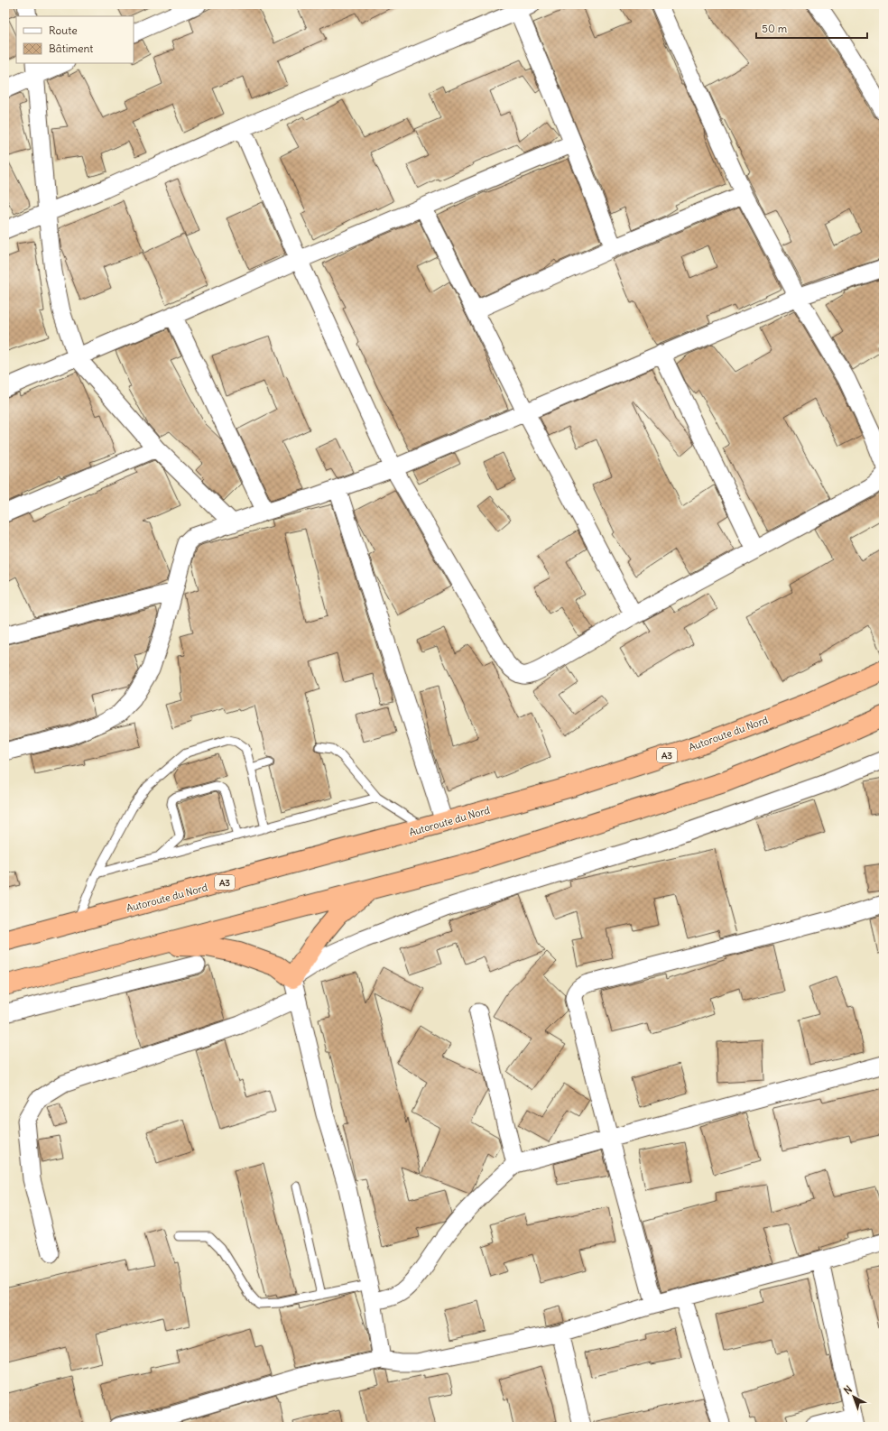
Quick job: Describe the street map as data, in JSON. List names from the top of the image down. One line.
{"streets":{"highway":["Autoroute du Nord","A3"]},"legend":["Route","Bâtiment"],"scale_bar":"50 m","north":"top left"}
